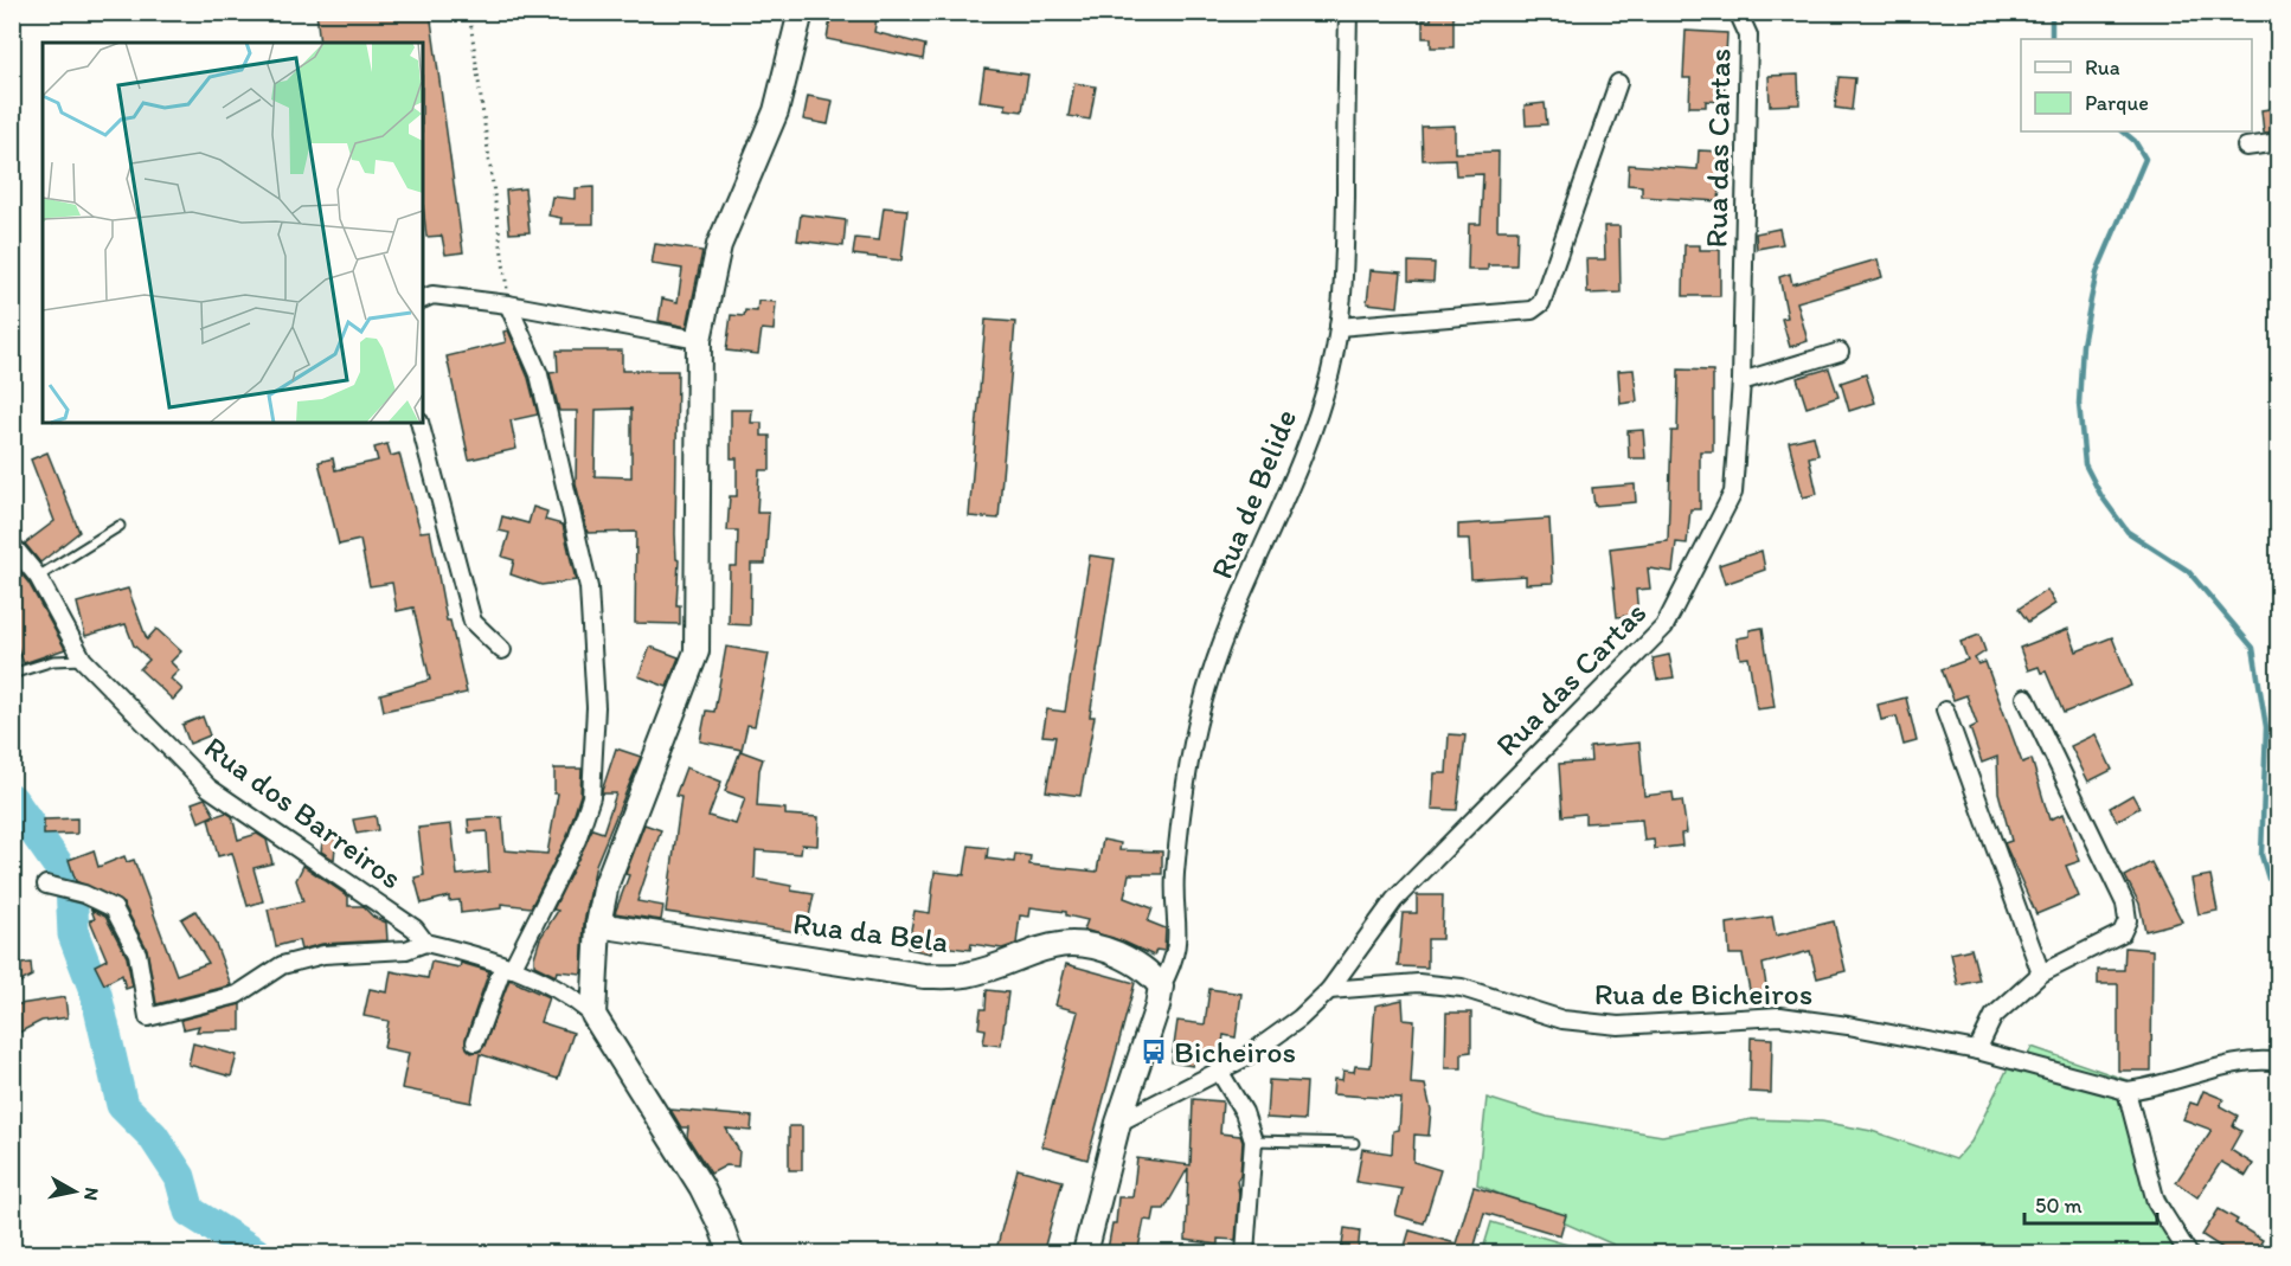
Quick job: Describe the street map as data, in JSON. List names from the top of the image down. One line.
{"streets":{"main road":["Rua da Bela"],"street":["Rua das Cartas","Rua de Belide","Rua dos Barreiros","Rua de Bicheiros"]},"crossings":[["Rua das Cartas","Rua de Bicheiros"],["Rua de Belide","Rua da Bela"]],"places":{"bus stop":["Bicheiros"]},"legend":["Rua","Parque"],"scale_bar":"50 m","north":"right"}
